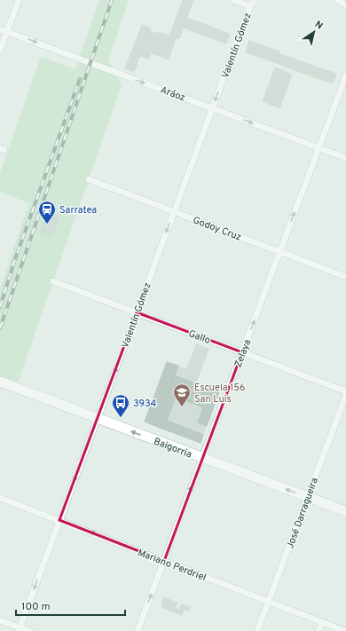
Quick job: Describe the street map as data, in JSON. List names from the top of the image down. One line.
{"streets":{"street":["Valentín Gómez","Aráoz","Godoy Cruz","Gallo","Zelaya","Baigorria","José Darragueira","Mariano Perdriel"]},"crossings":[["Valentín Gómez","Aráoz"],["Valentín Gómez","Godoy Cruz"],["Valentín Gómez","Gallo"],["Valentín Gómez","Baigorria"],["Valentín Gómez","Mariano Perdriel"],["Aráoz","Zelaya"],["Godoy Cruz","Zelaya"],["Gallo","Zelaya"],["Zelaya","Baigorria"],["Zelaya","Mariano Perdriel"],["Baigorria","José Darragueira"],["José Darragueira","Mariano Perdriel"]],"one_way":["Valentín Gómez","Aráoz","Zelaya","Baigorria"],"places":{"station":["Sarratea"],"school or university":["Escuela 156 San Luis"],"bus stop":["3934"]},"scale_bar":"100 m","north":"top right"}
